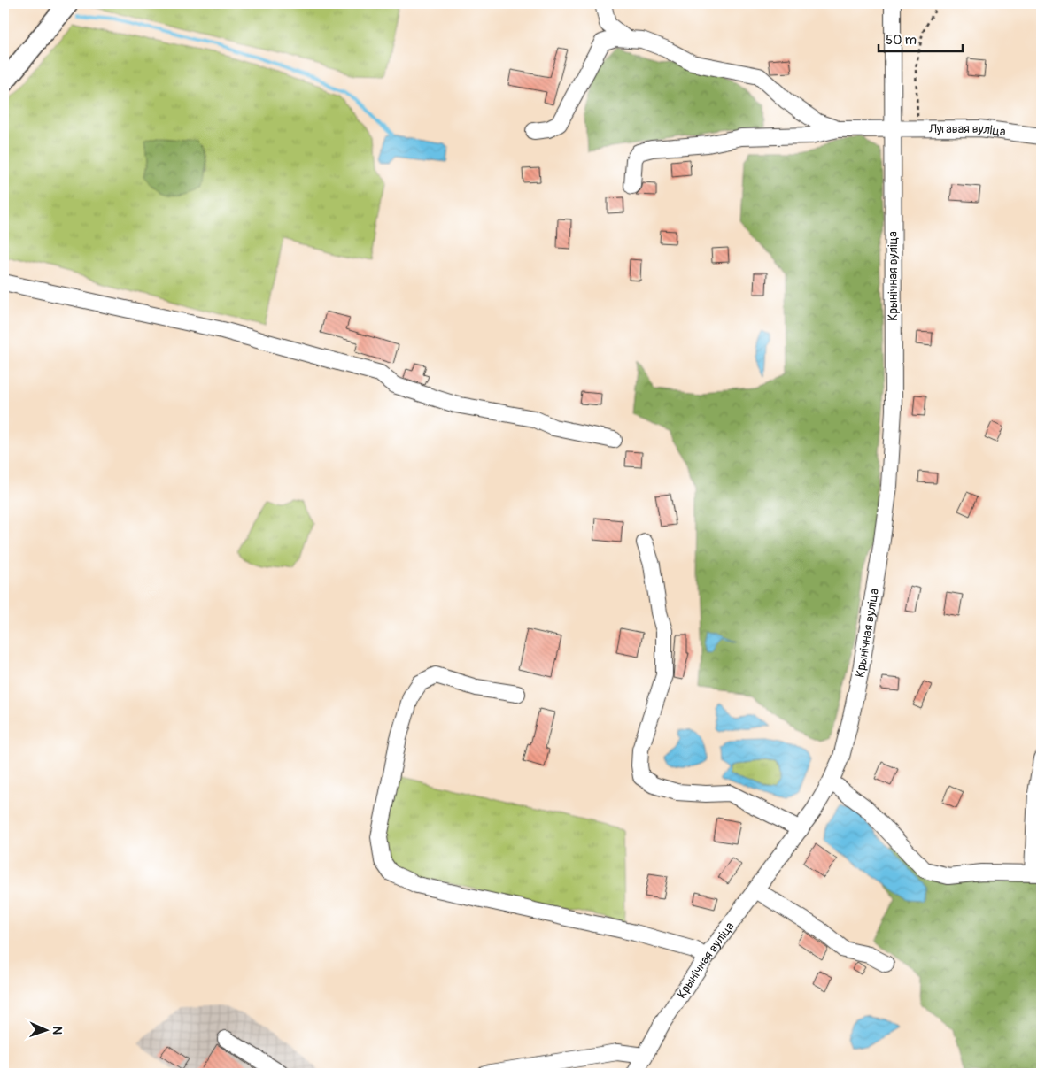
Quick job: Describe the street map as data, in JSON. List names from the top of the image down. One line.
{"streets":{"street":["Лугавая вуліца","Крынічная вуліца"]},"crossings":[["Лугавая вуліца","Крынічная вуліца"]],"scale_bar":"50 m","north":"right"}
